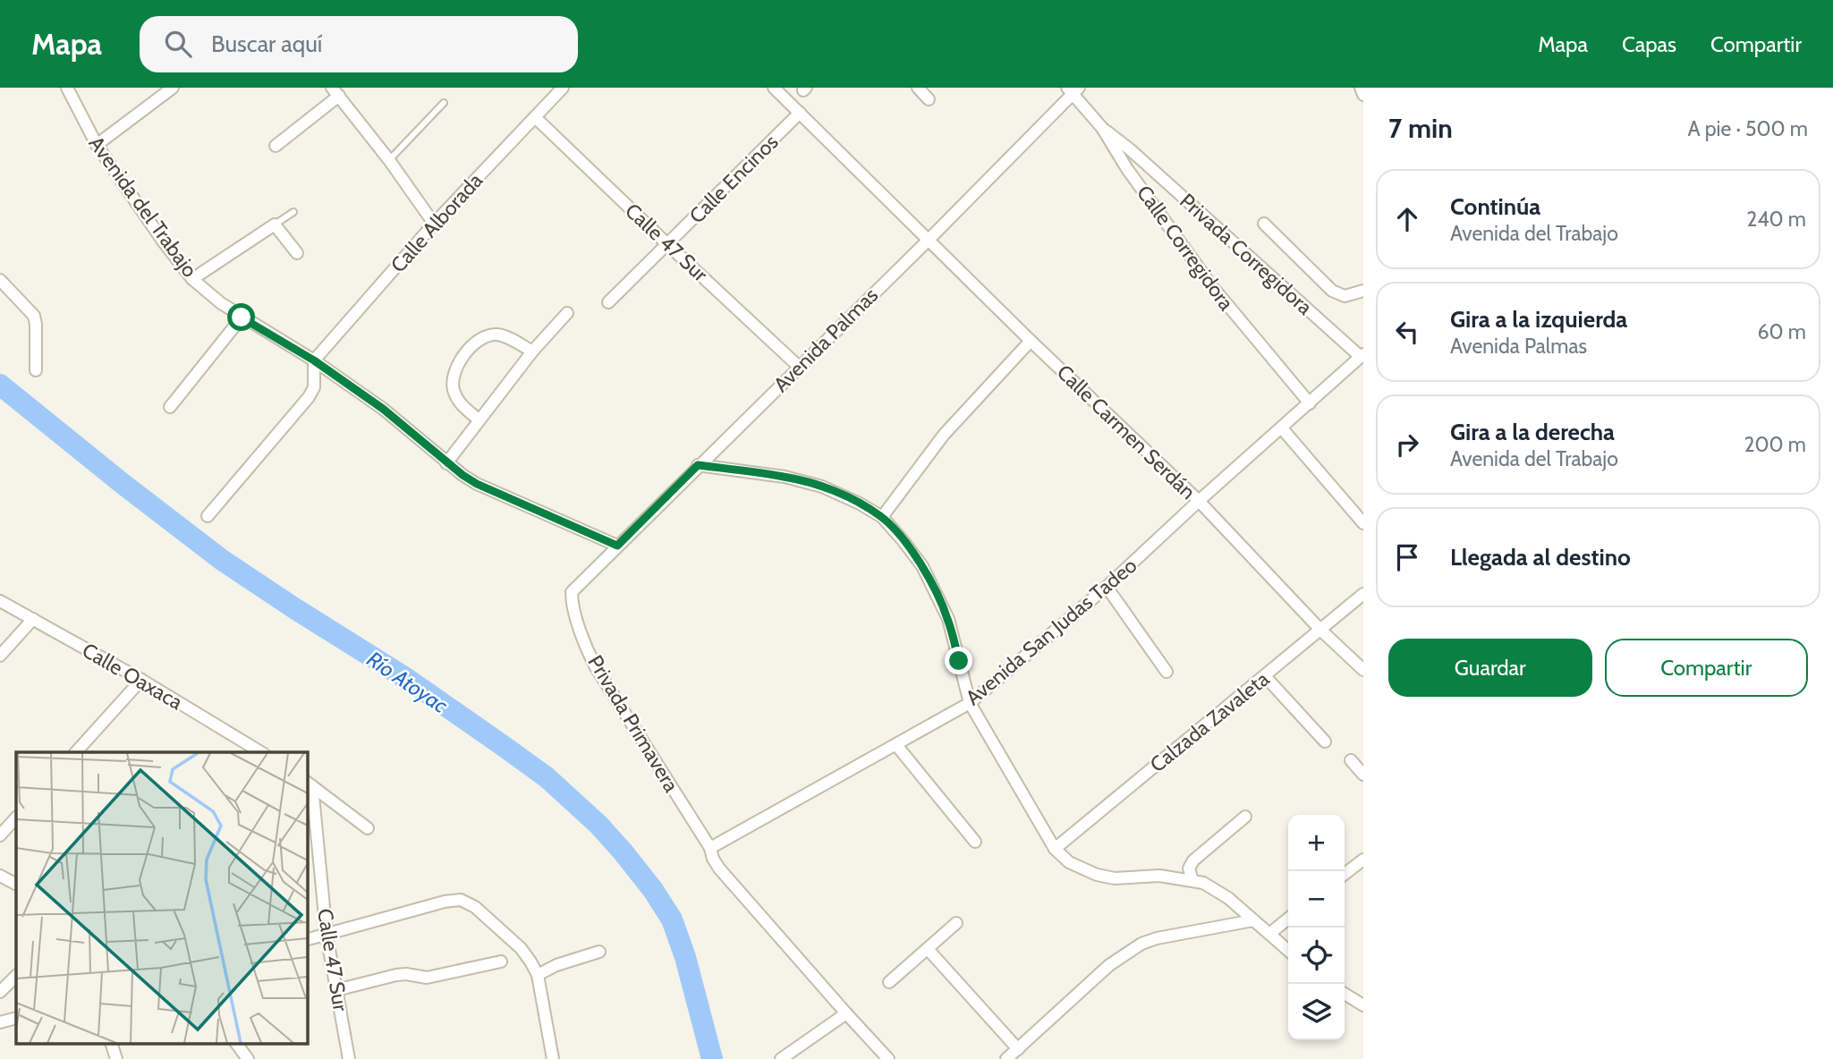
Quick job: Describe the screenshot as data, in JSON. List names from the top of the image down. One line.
{"streets":{"street":["Calle Encinos","Avenida del Trabajo","Calle Alborada","Calle 47 Sur","Calle Corregidora","Privada Corregidora","Avenida Palmas","Calle Carmen Serdán","Avenida San Judas Tadeo","Calle Oaxaca","Calzada Zavaleta","Privada Primavera"]},"crossings":[["Calle Encinos","Calle 47 Sur"],["Calle Encinos","Calle Carmen Serdán"],["Avenida del Trabajo","Calle Alborada"],["Avenida del Trabajo","Avenida Palmas"],["Calle Alborada","Calle 47 Sur"],["Calle 47 Sur","Avenida Palmas"],["Calle Corregidora","Privada Corregidora"],["Calle Corregidora","Avenida Palmas"],["Calle Corregidora","Avenida San Judas Tadeo"],["Privada Corregidora","Avenida San Judas Tadeo"],["Avenida Palmas","Calle Carmen Serdán"],["Avenida Palmas","Privada Primavera"],["Calle Carmen Serdán","Avenida San Judas Tadeo"],["Calle Carmen Serdán","Calzada Zavaleta"],["Avenida San Judas Tadeo","Privada Primavera"]],"water":["Río Atoyac"],"page":{"header":"Mapa","search":"Buscar aquí","nav":["Mapa","Capas","Compartir"],"heading":["7 min","A pie · 500 m"],"list":[["Continúa","Avenida del Trabajo","240 m"],["Gira a la izquierda","Avenida Palmas","60 m"],["Gira a la derecha","Avenida del Trabajo","200 m"],"Llegada al destino"],"buttons":["Guardar","Compartir"],"map_buttons":["+","−"]}}
